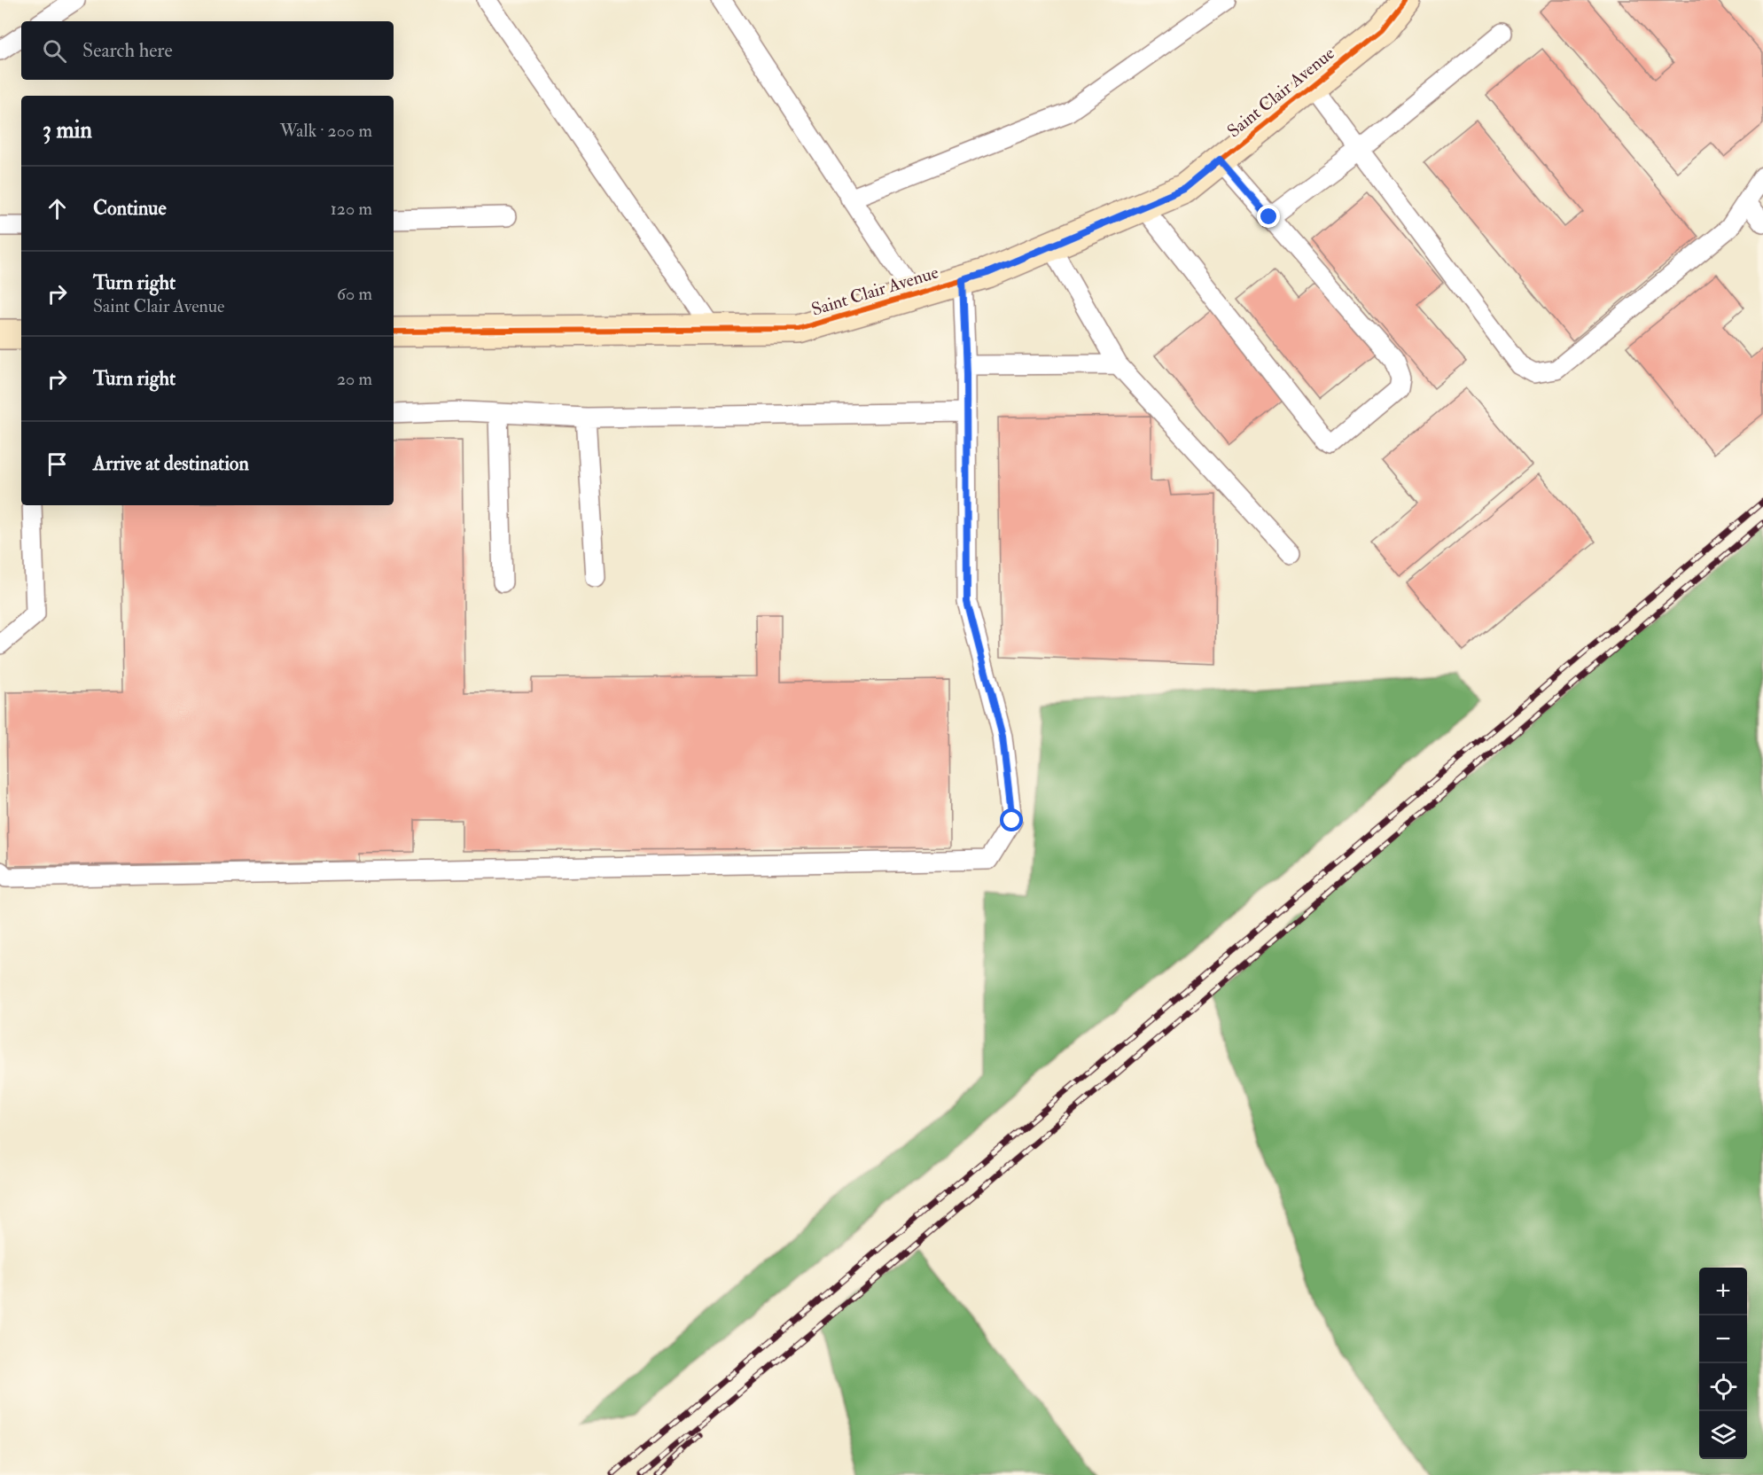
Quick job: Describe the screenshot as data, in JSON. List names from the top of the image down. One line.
{"streets":{"street":["Saint Clair Avenue"]},"page":{"search":"Search here","heading":["3 min","Walk · 200 m"],"list":[["Continue","120 m"],["Turn right","Saint Clair Avenue","60 m"],["Turn right","20 m"],"Arrive at destination"],"map_buttons":["+","−"]}}
